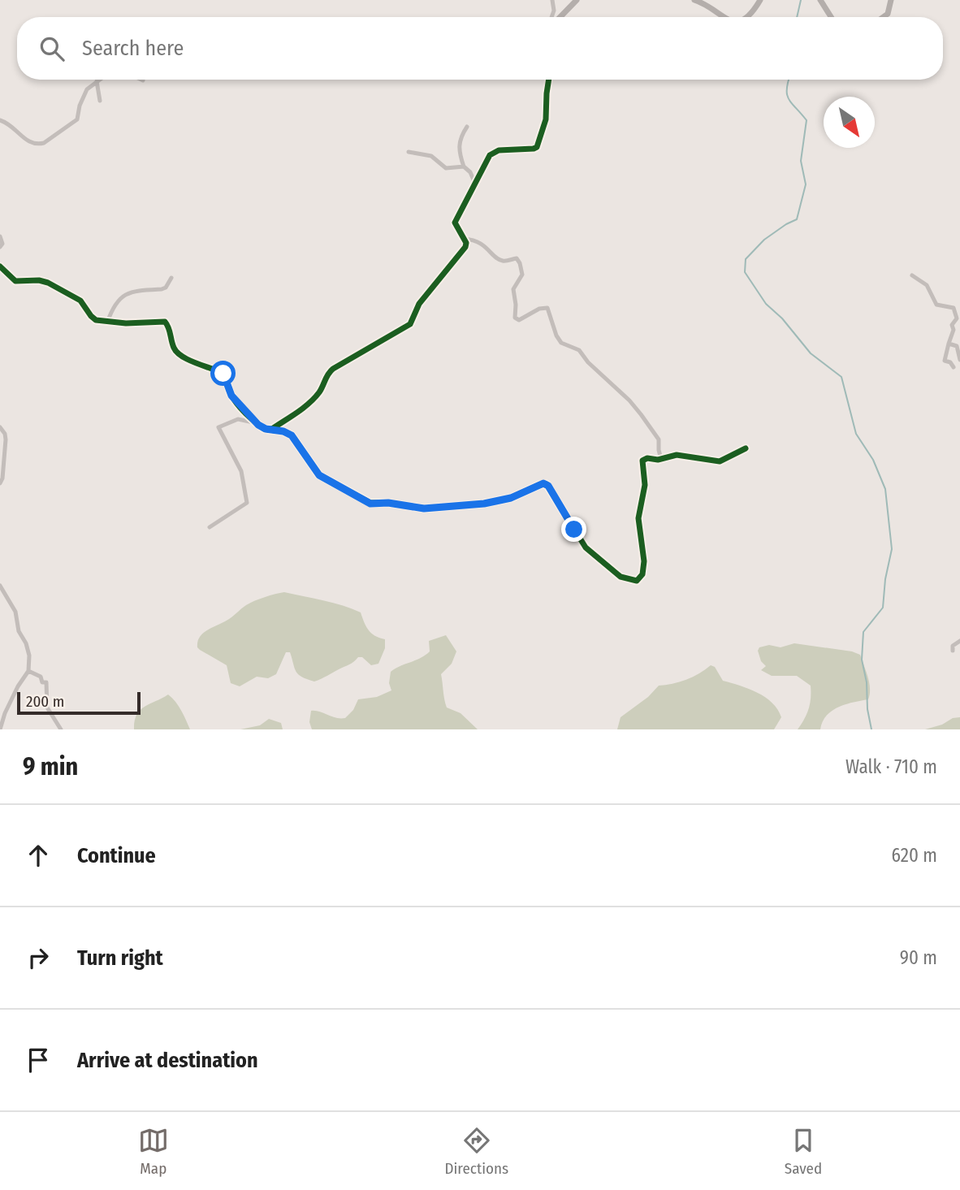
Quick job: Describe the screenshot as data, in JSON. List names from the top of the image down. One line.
{"scale_bar":"200 m","north":"bottom right","page":{"search":"Search here","scale":"200 m","heading":["9 min","Walk · 710 m"],"list":[["Continue","620 m"],["Turn right","90 m"],"Arrive at destination"],"nav":["Map","Directions","Saved"]}}
